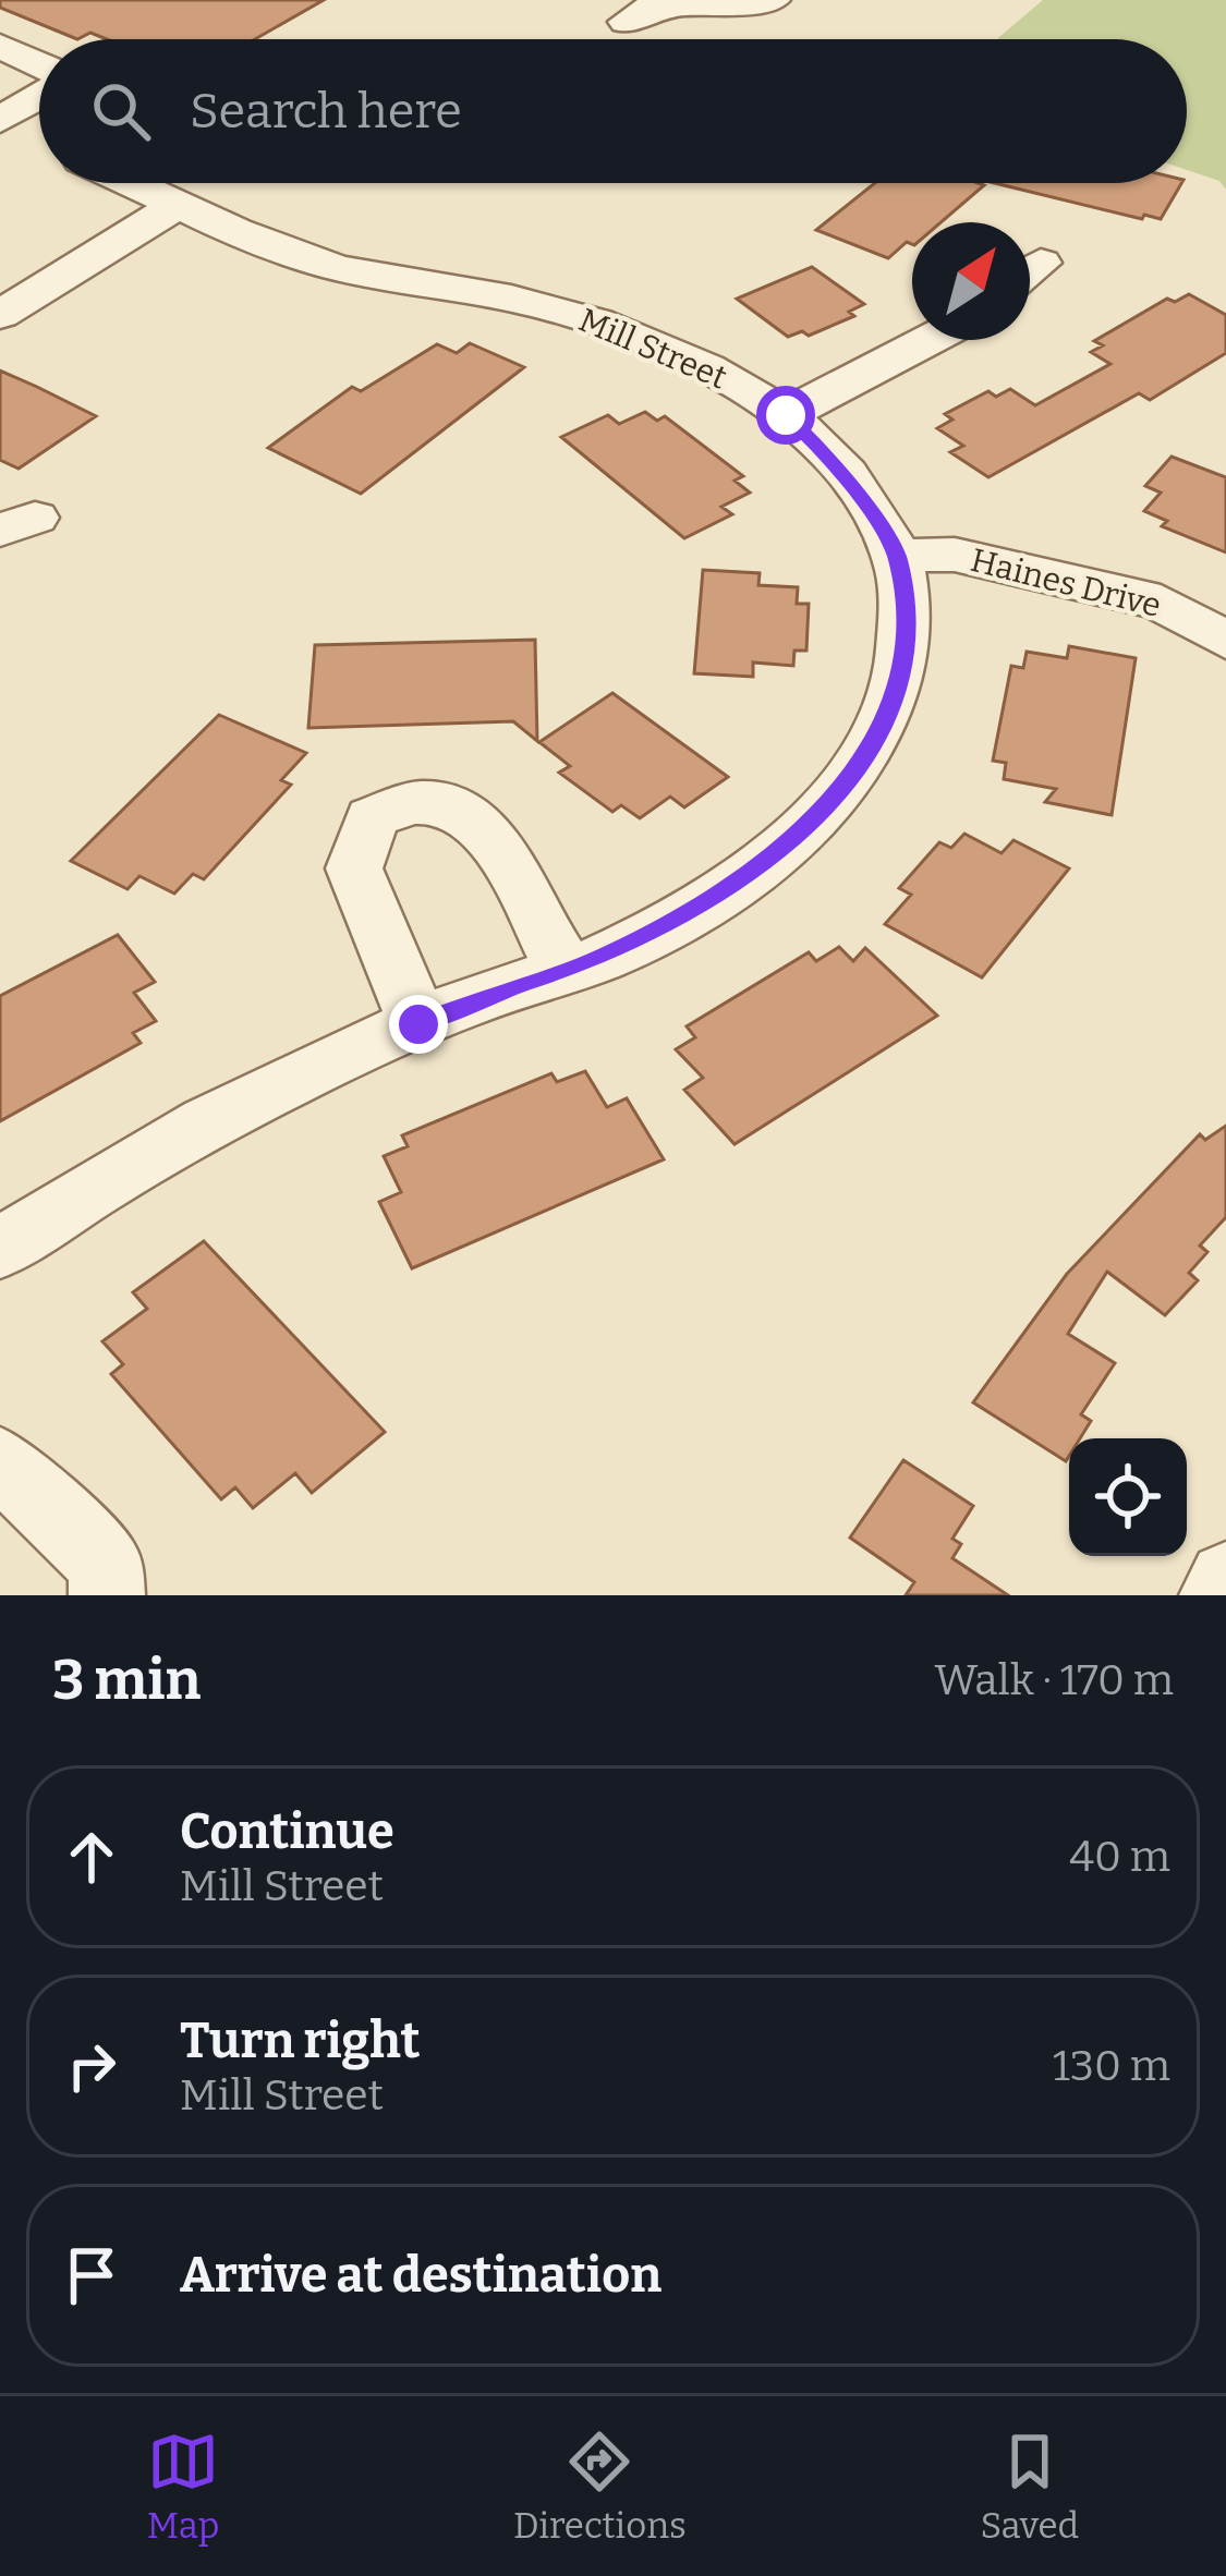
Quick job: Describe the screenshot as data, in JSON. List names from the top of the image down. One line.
{"streets":{"street":["Mill Street","Haines Drive"]},"crossings":[["Mill Street","Haines Drive"]],"north":"top right","page":{"search":"Search here","heading":["3 min","Walk · 170 m"],"list":[["Continue","Mill Street","40 m"],["Turn right","Mill Street","130 m"],"Arrive at destination"],"nav":["Map","Directions","Saved"]}}
